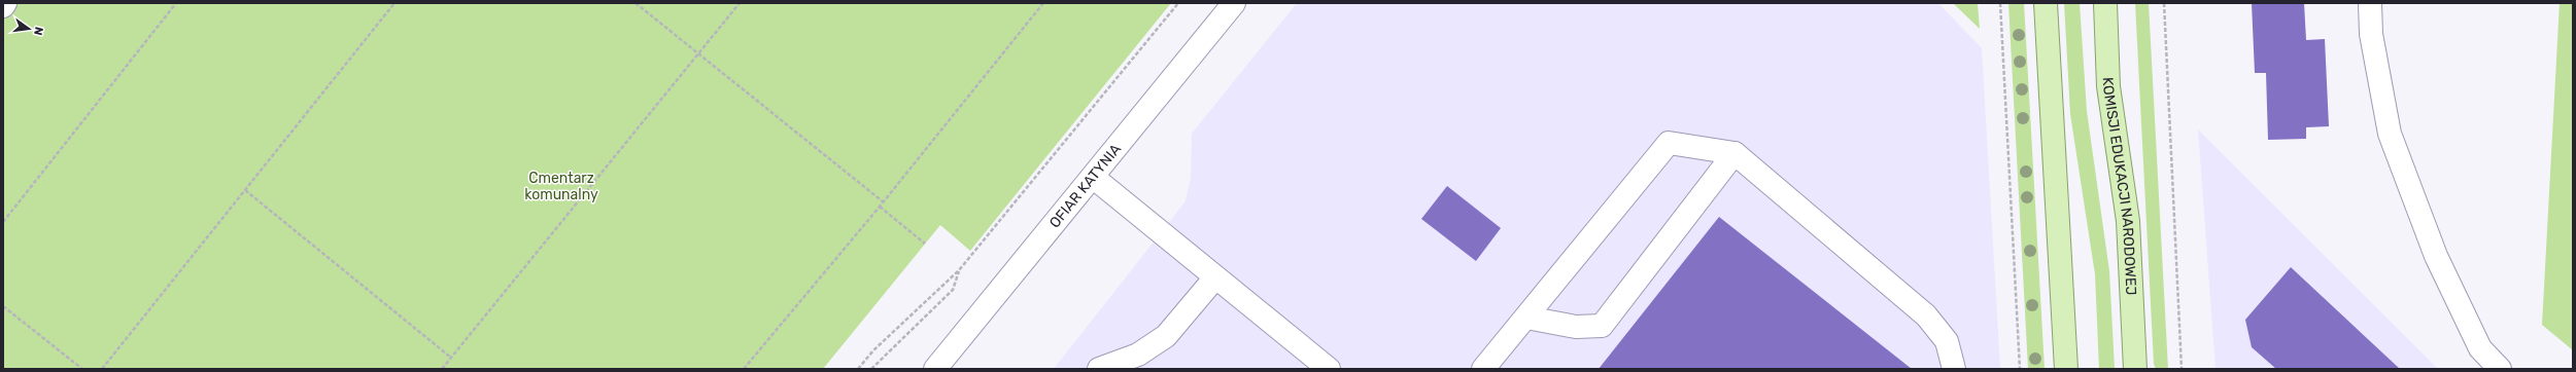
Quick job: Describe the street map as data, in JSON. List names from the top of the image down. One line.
{"streets":{"main road":["KOMISJI EDUKACJI NARODOWEJ"],"street":["OFIAR KATYNIA"]},"parks":["Cmentarz komunalny"],"north":"right"}
